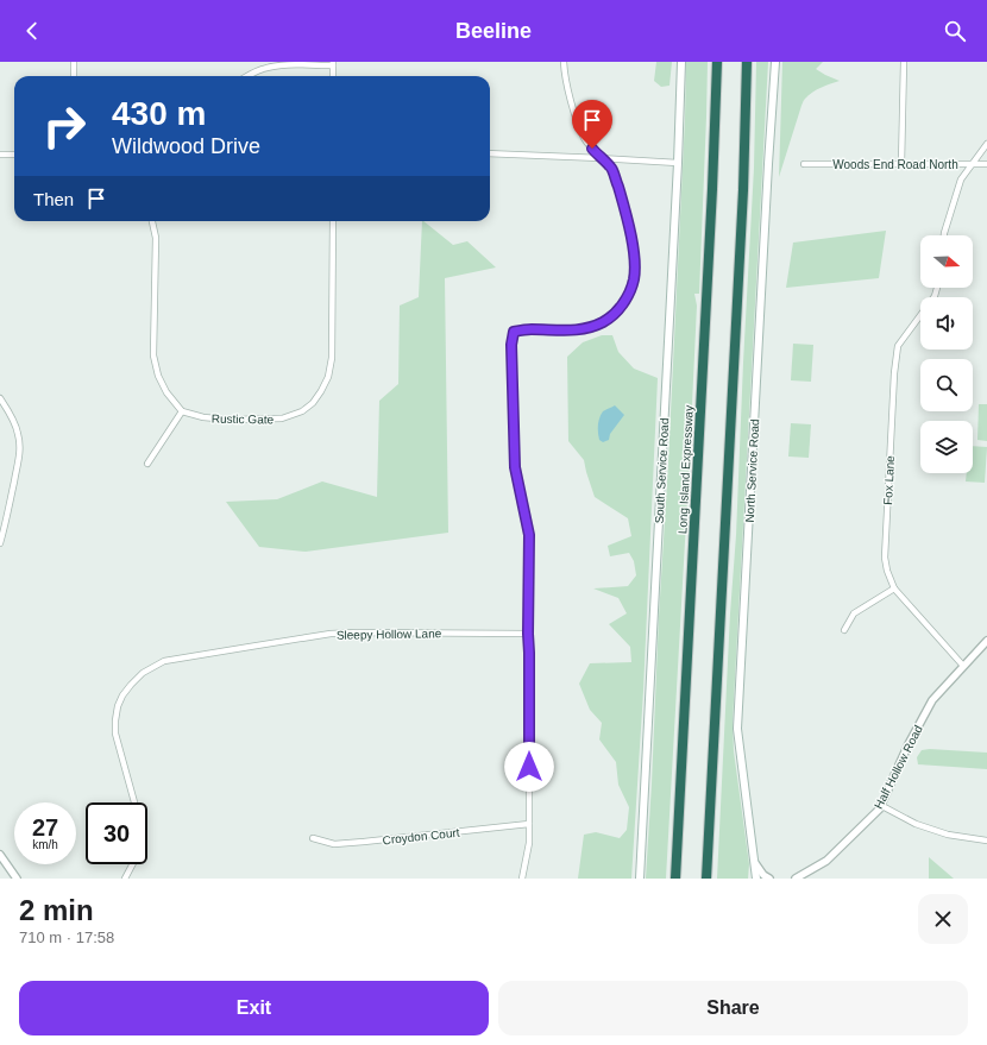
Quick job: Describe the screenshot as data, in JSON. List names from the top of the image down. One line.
{"streets":{"highway":["Long Island Expressway"],"main road":["South Service Road","North Service Road"],"street":["Woods End Road North","Rustic Gate","Fox Lane","Sleepy Hollow Lane","Half Hollow Road","Croydon Court"]},"crossings":[["Fox Lane","Half Hollow Road"]],"north":"right","page":{"header":"Beeline","turn":["430 m","Wildwood Drive"],"then":"Then","speed":"27 km/h","limit":"30","heading":["2 min","710 m · 17:58"],"buttons":["Exit","Share"]}}
